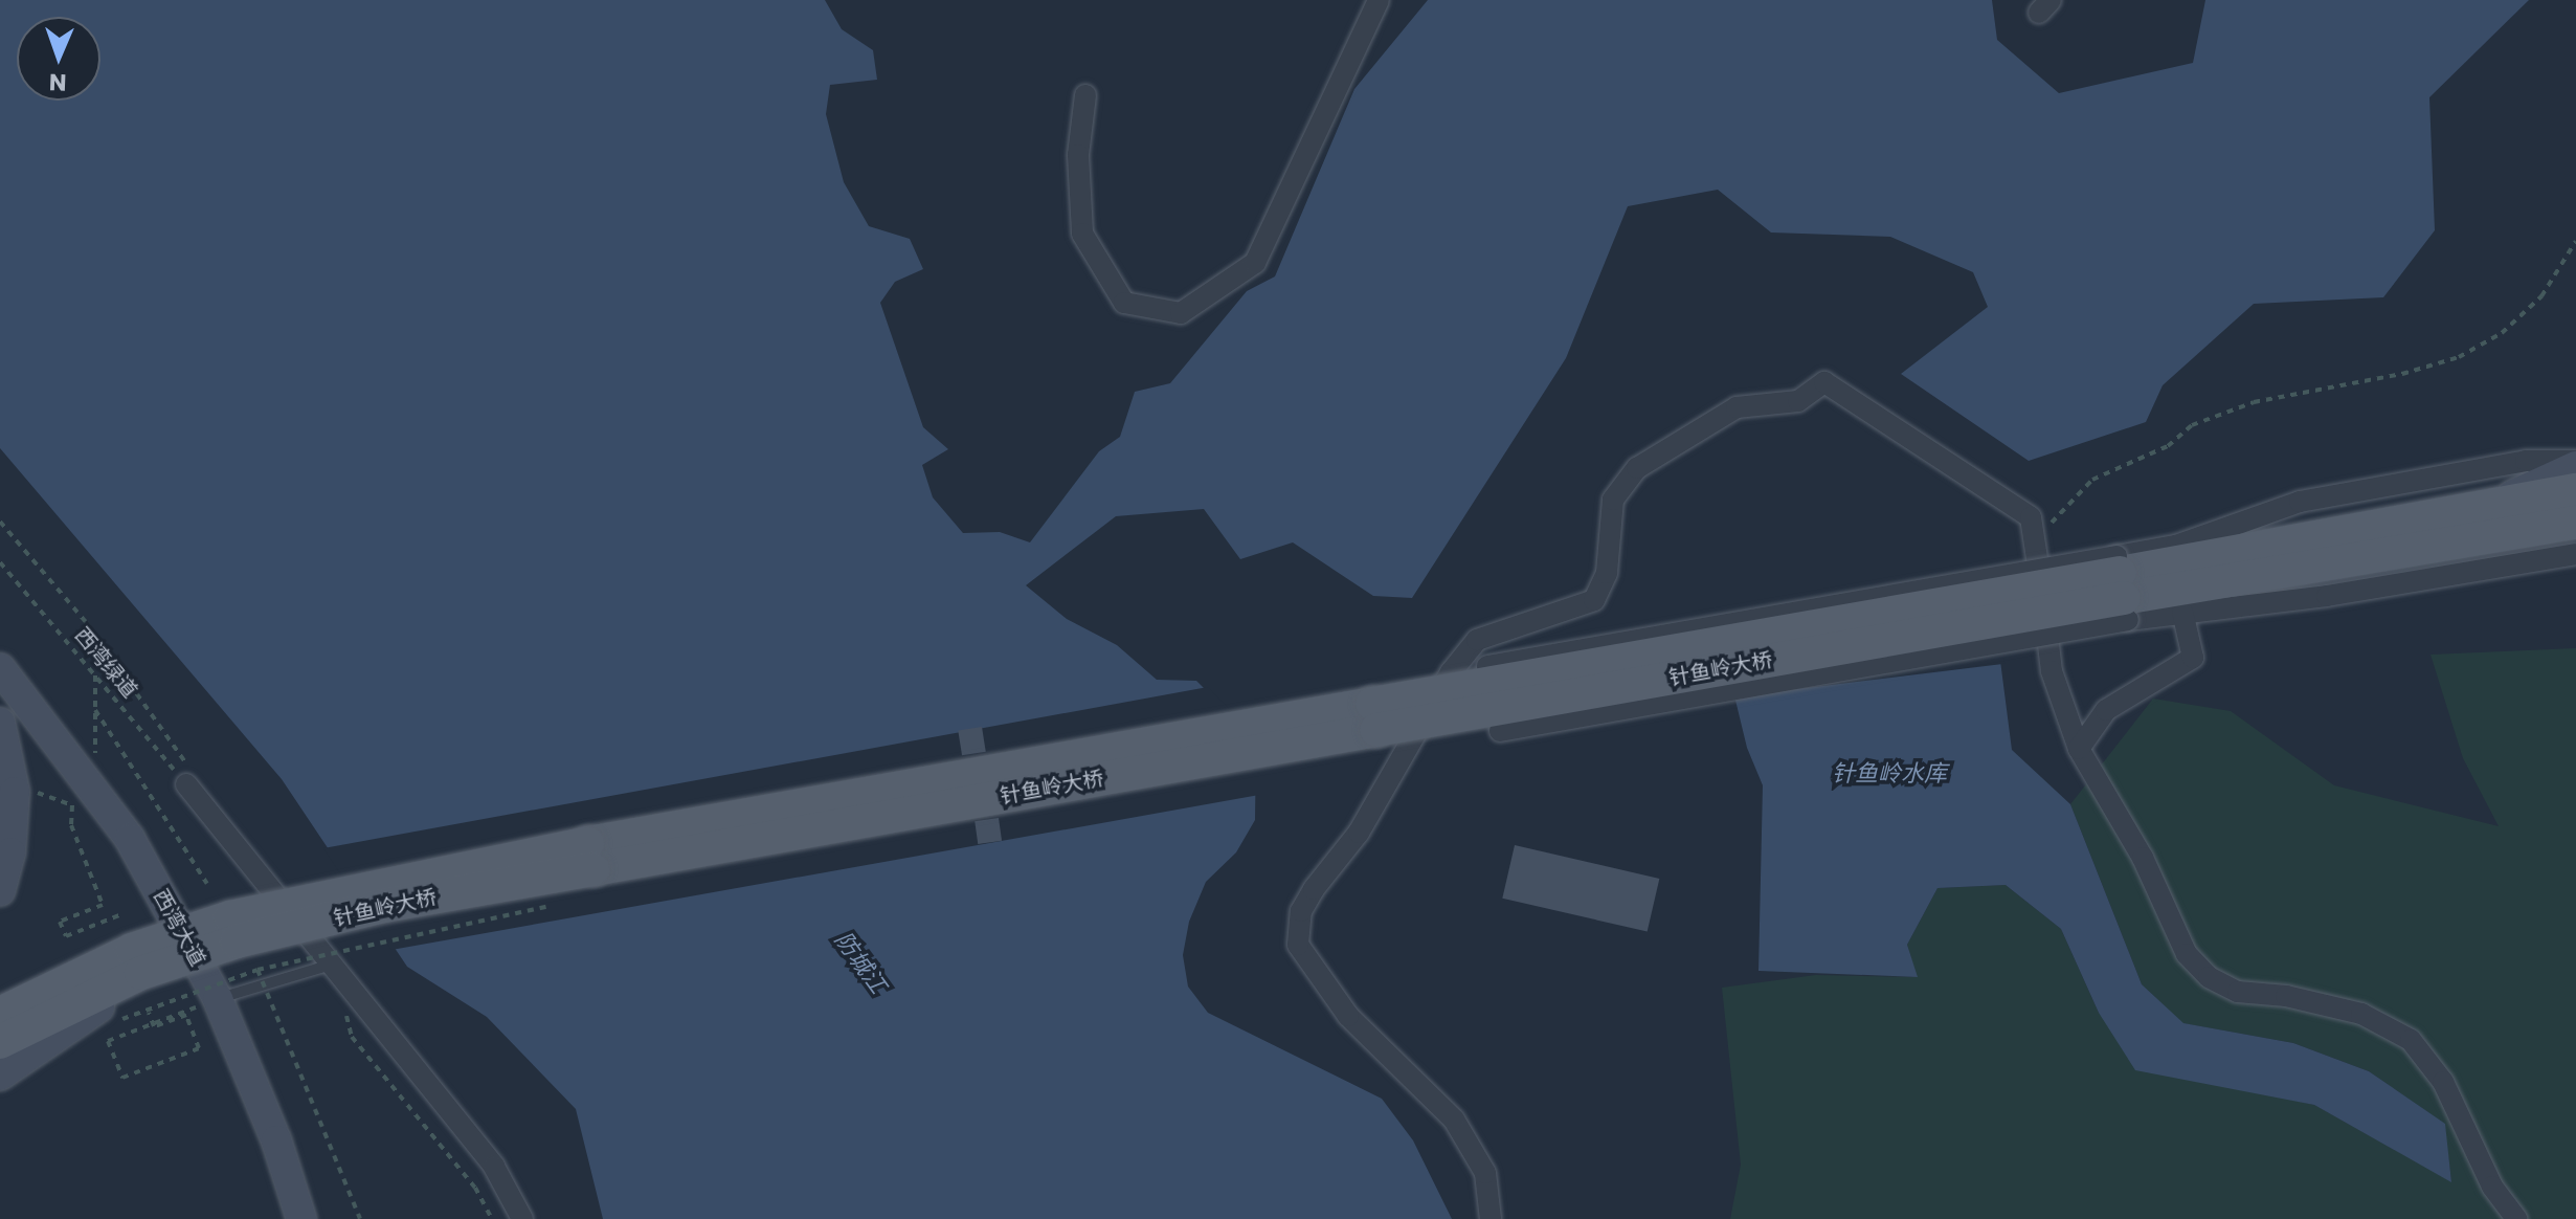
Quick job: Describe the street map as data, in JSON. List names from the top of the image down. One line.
{"streets":{"main road":["针鱼岭大桥","西湾大道"],"path":["西湾绿道"]},"water":["针鱼岭水库","防城江"],"north":"bottom"}
